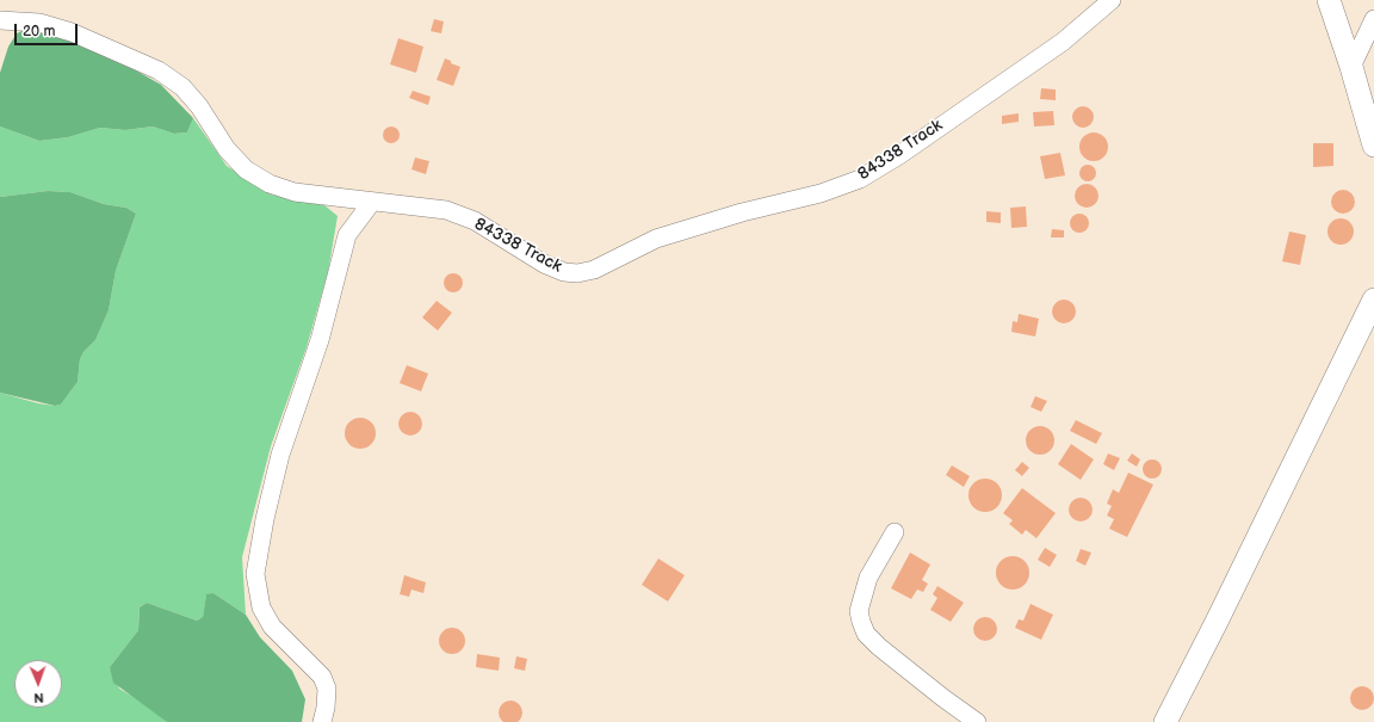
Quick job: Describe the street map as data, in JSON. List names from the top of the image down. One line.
{"streets":{"street":["84338 Track"]},"scale_bar":"20 m","north":"bottom"}
